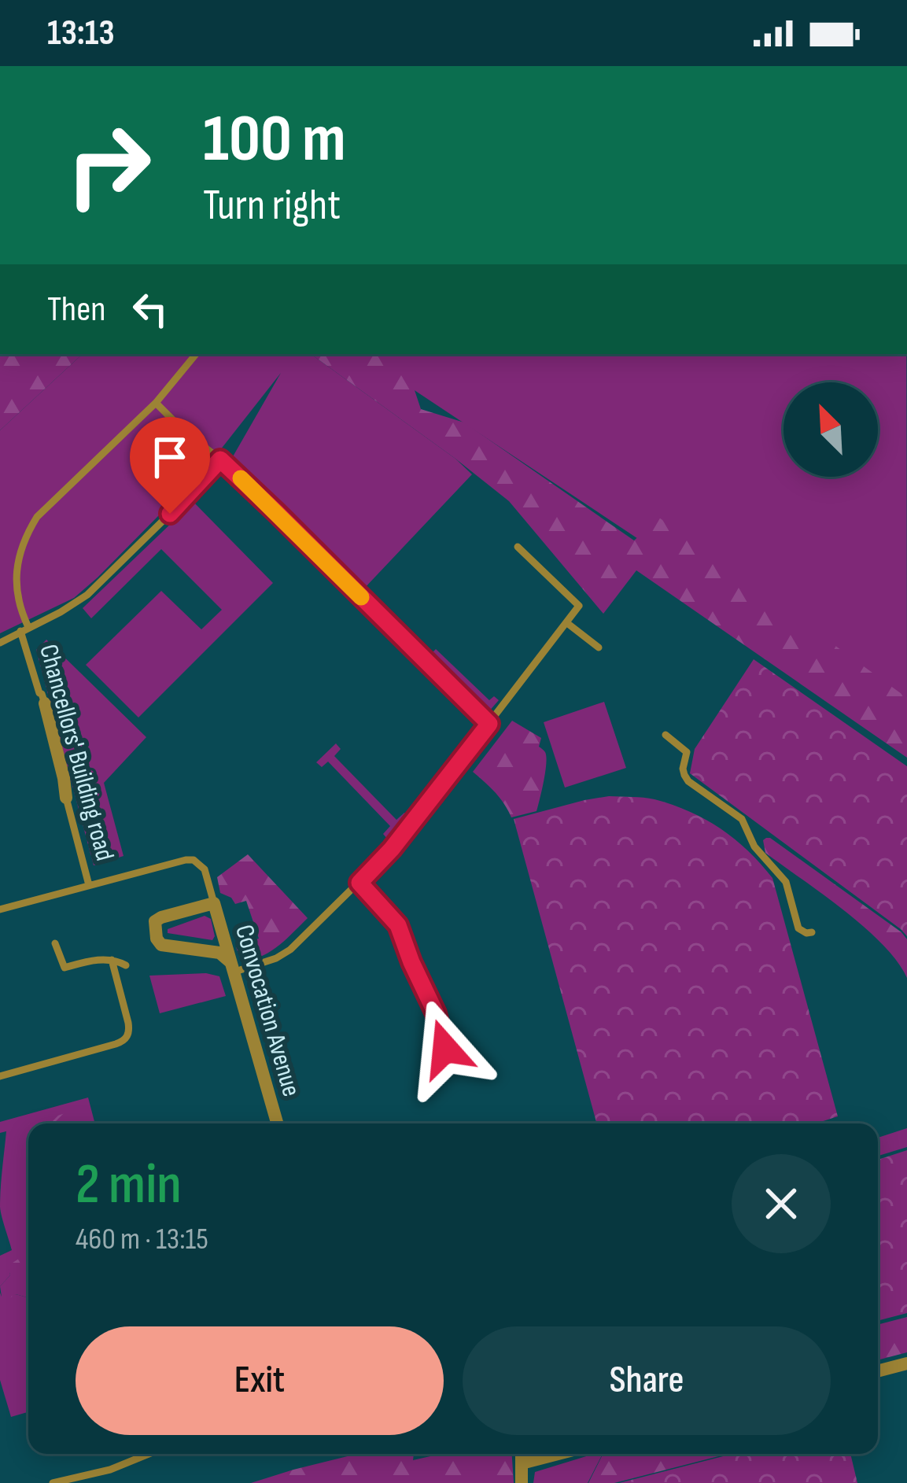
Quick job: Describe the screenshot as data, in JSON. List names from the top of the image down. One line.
{"streets":{"street":["Chancellors' Building road","Convocation Avenue"]},"north":"top left","page":{"status":"13:13","turn":["100 m","Turn right"],"then":"Then","heading":["2 min","460 m · 13:15"],"buttons":["Exit","Share"]}}
